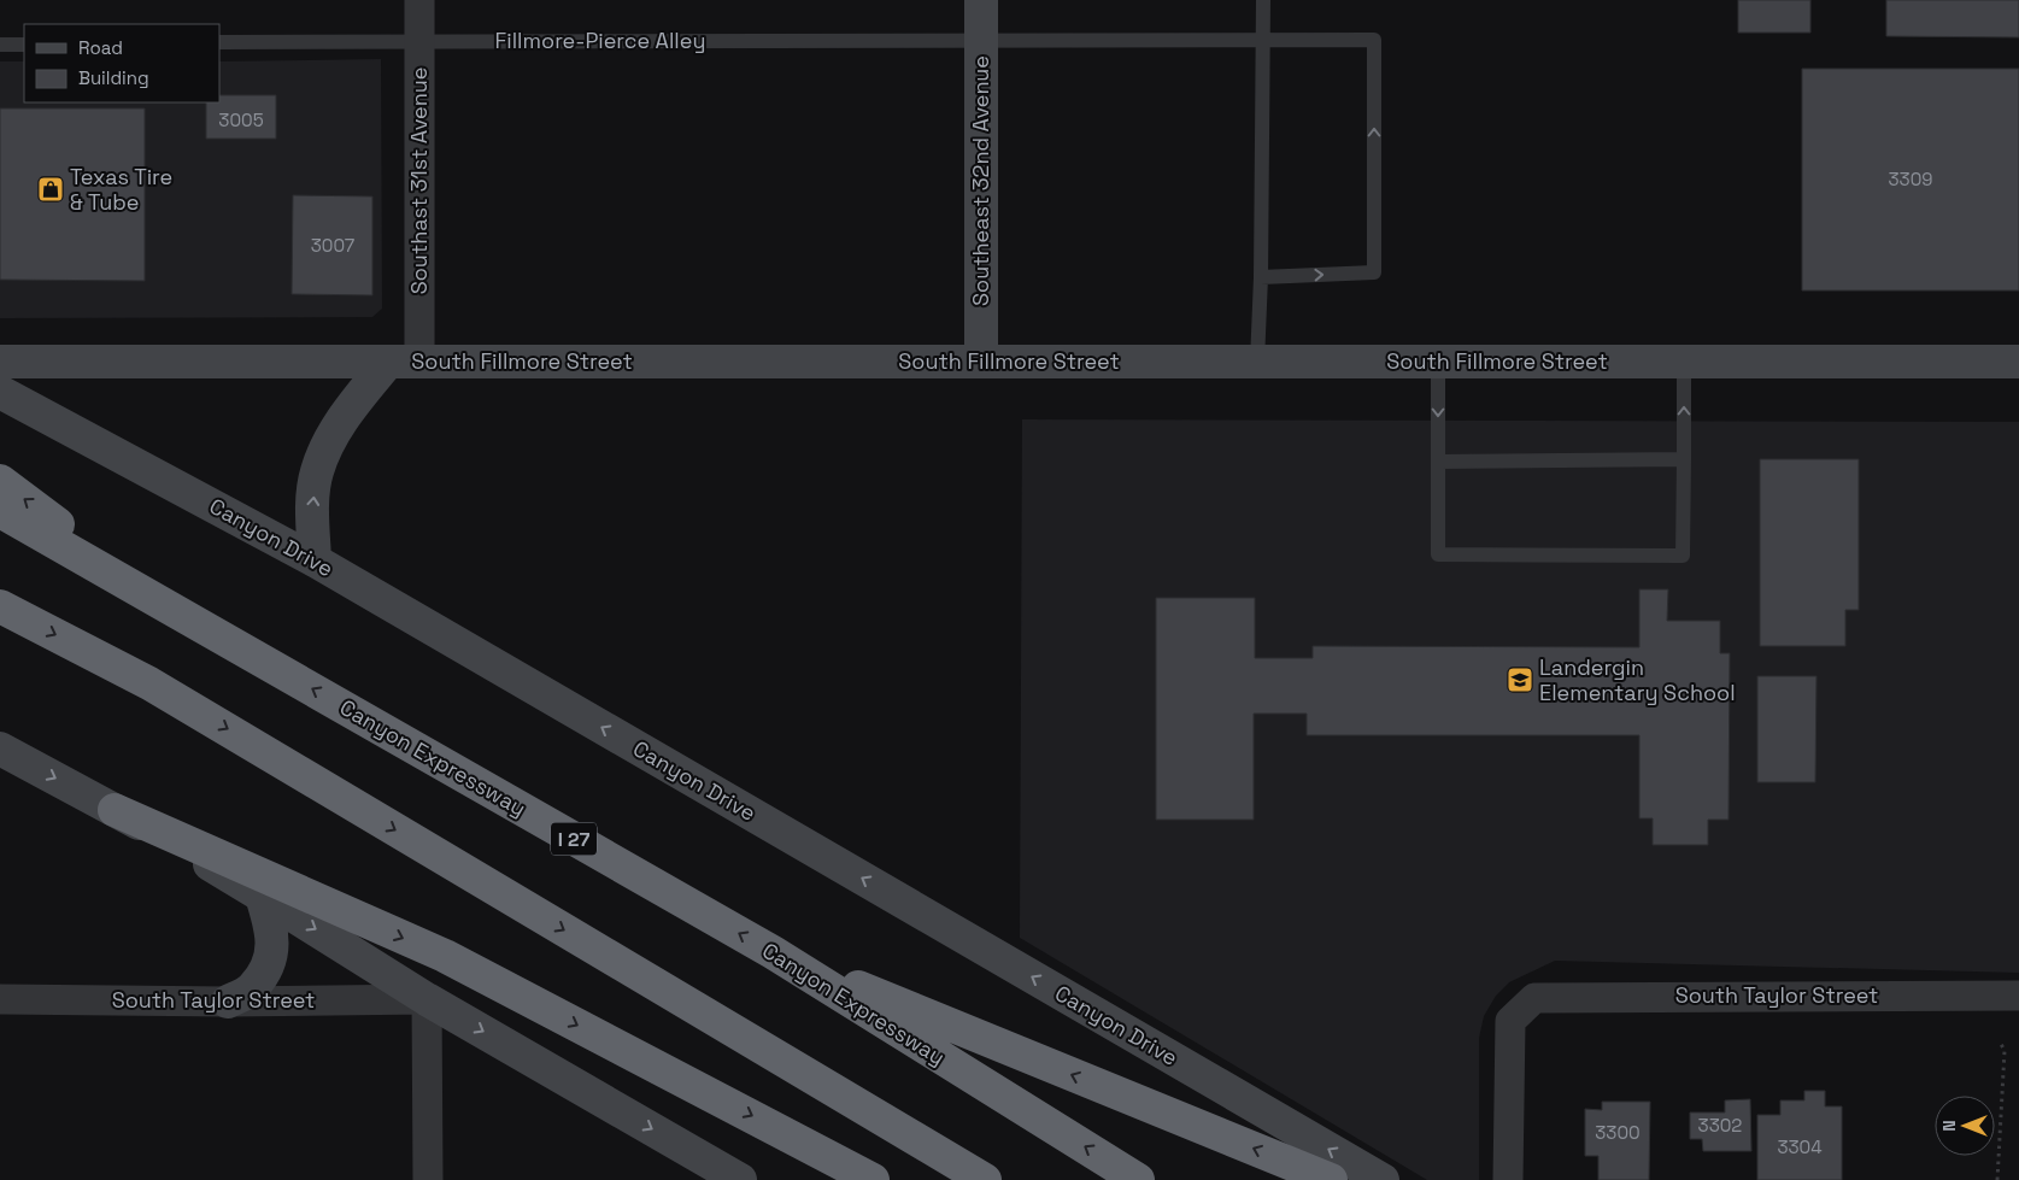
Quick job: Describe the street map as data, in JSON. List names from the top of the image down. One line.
{"streets":{"highway":["Canyon Expressway","I 27"],"main road":["Southeast 32nd Avenue","South Fillmore Street","Canyon Drive"],"street":["Southast 31st Avenue","South Taylor Street"],"lane":["Fillmore-Pierce Alley"]},"crossings":[["Fillmore-Pierce Alley","Southast 31st Avenue"],["Fillmore-Pierce Alley","Southeast 32nd Avenue"],["Southast 31st Avenue","South Fillmore Street"],["Southeast 32nd Avenue","South Fillmore Street"]],"one_way":["Canyon Drive"],"places":{"shop":["Texas Tire & Tube"],"school or university":["Landergin Elementary School"]},"house_numbers":["3005","3309","3007","3302","3300","3304"],"legend":["Road","Building"],"north":"left"}
